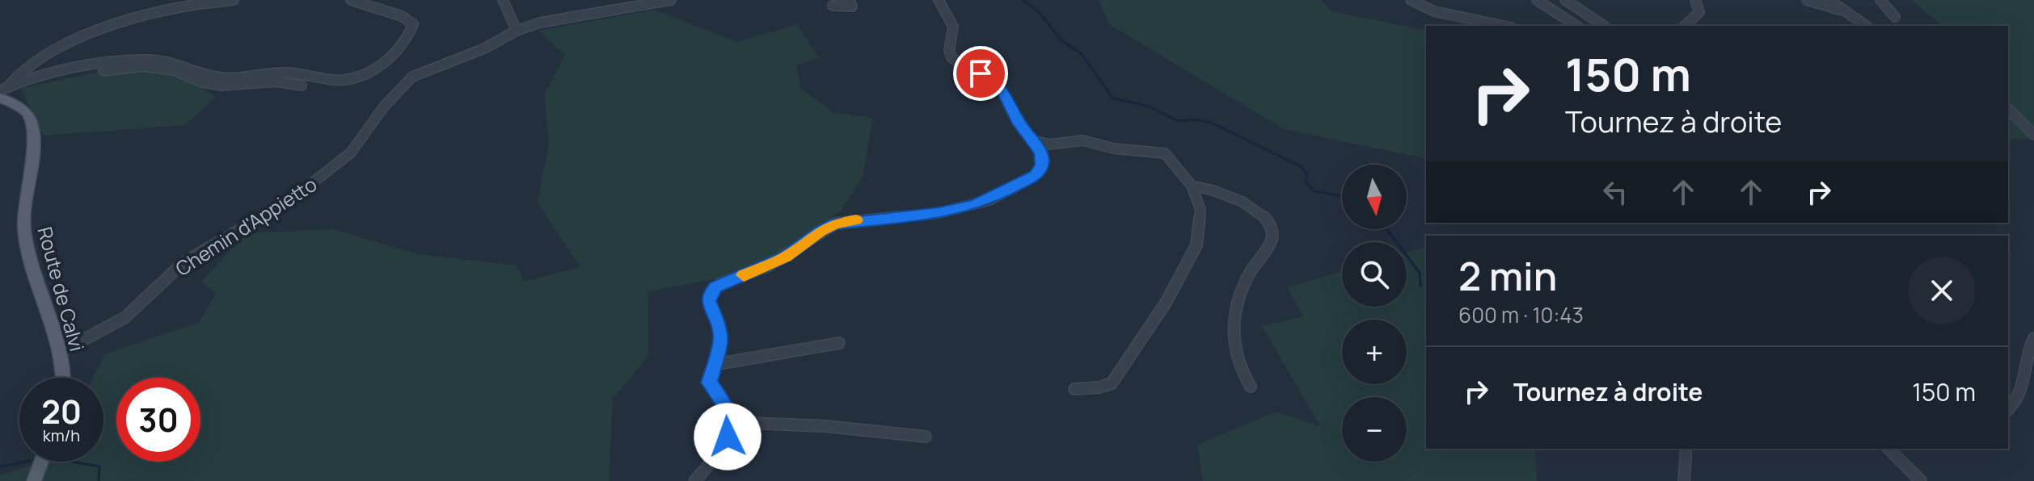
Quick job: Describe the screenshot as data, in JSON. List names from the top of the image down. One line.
{"streets":{"main road":["Route de Calvi"],"street":["Chemin d'Appietto"]},"crossings":[["Chemin d'Appietto","Route de Calvi"]],"north":"bottom","page":{"turn":["150 m","Tournez à droite"],"map_buttons":["+","−"],"heading":["2 min","600 m · 10:43"],"list":[{"name":"Tournez à droite","value":"150 m"}],"speed":"20 km/h","limit":"30"}}
